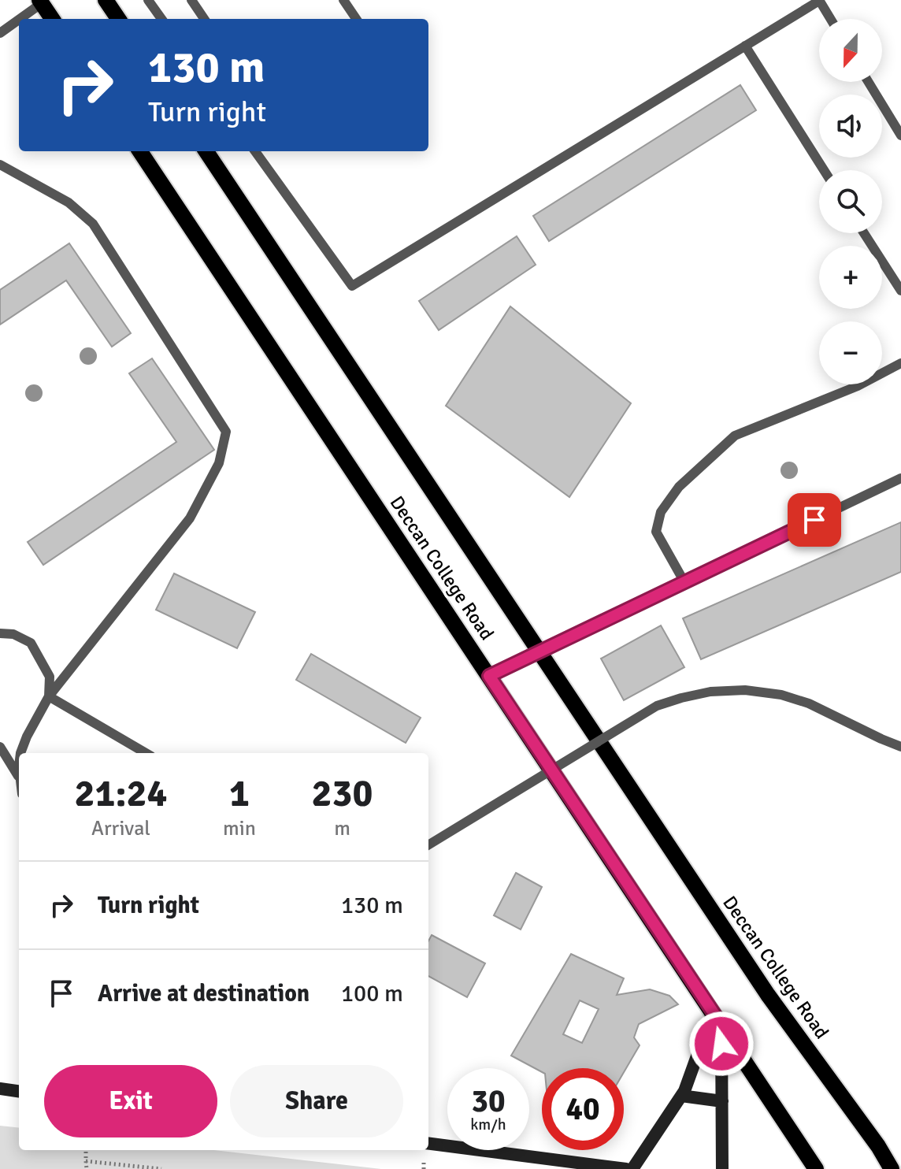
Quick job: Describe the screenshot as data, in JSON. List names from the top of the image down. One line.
{"streets":{"main road":["Deccan College Road"]},"north":"bottom","page":{"map_buttons":["+","−"],"turn":["130 m","Turn right"],"eta":["21:24","Arrival","1","min","230","m"],"list":[{"name":"Turn right","value":"130 m"},{"name":"Arrive at destination","value":"100 m"}],"buttons":["Exit","Share"],"speed":"30 km/h","limit":"40"}}
